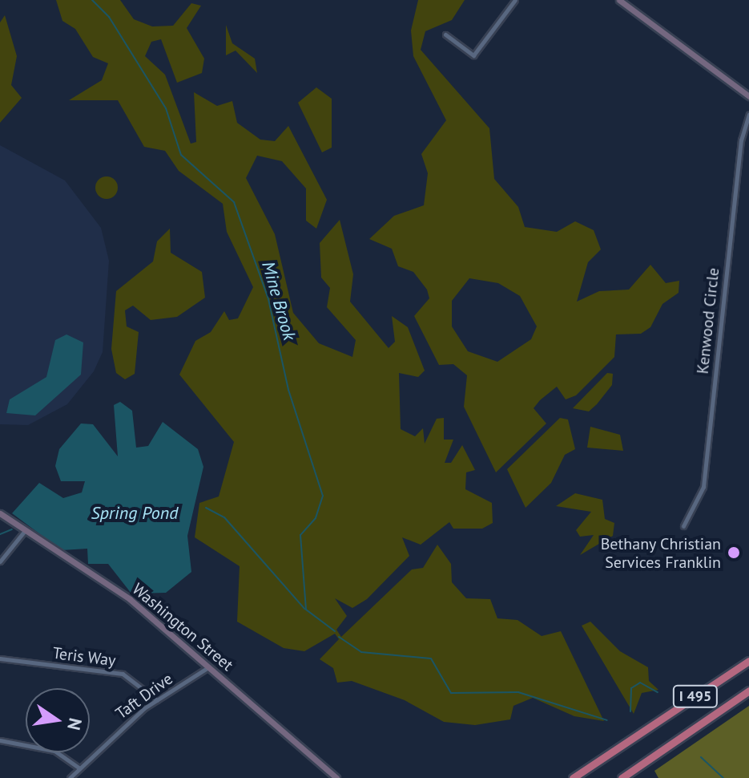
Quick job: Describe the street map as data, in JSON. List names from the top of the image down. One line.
{"streets":{"highway":["I 495"],"main road":["Washington Street"],"street":["Kenwood Circle","Teris Way","Taft Drive"]},"crossings":[["Washington Street","Taft Drive"],["Teris Way","Taft Drive"]],"water":["Mine Brook","Spring Pond"],"places":["Bethany Christian Services Franklin"],"north":"right"}
